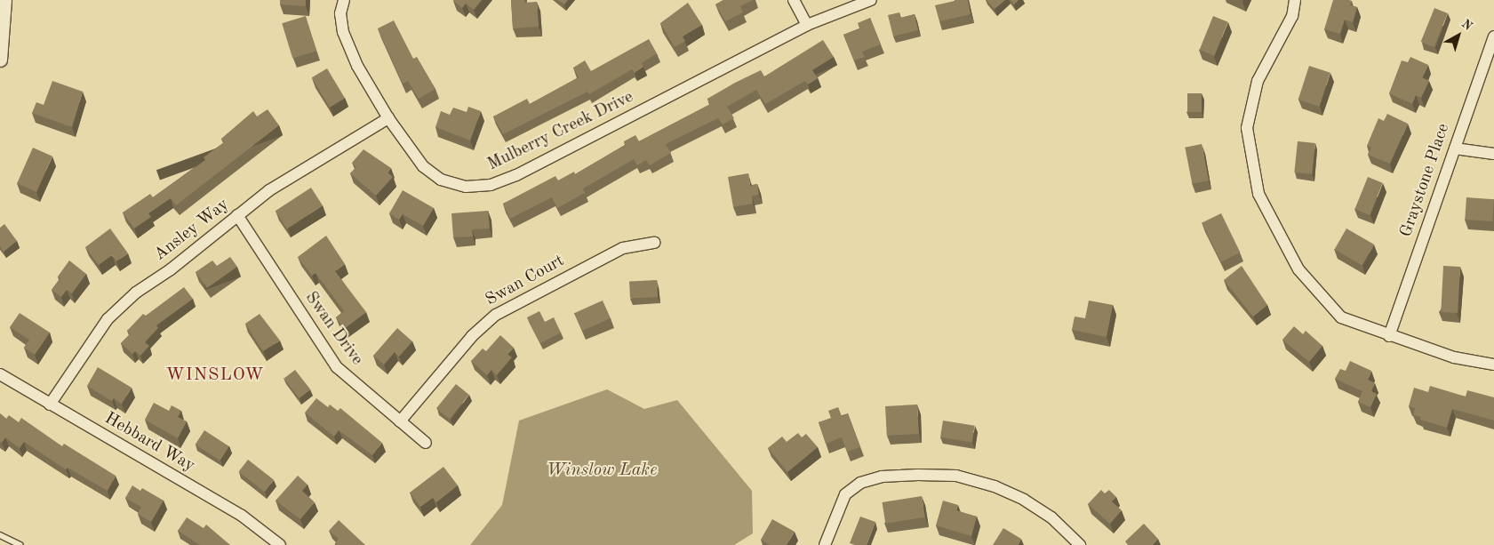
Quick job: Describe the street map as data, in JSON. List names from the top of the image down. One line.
{"streets":{"street":["Mulberry Creek Drive","Graystone Place","Ansley Way","Swan Court","Swan Drive","Hebbard Way"]},"crossings":[["Mulberry Creek Drive","Ansley Way"],["Ansley Way","Swan Drive"],["Ansley Way","Hebbard Way"],["Swan Court","Swan Drive"]],"districts":["WINSLOW"],"water":["Winslow Lake"],"north":"top right"}
